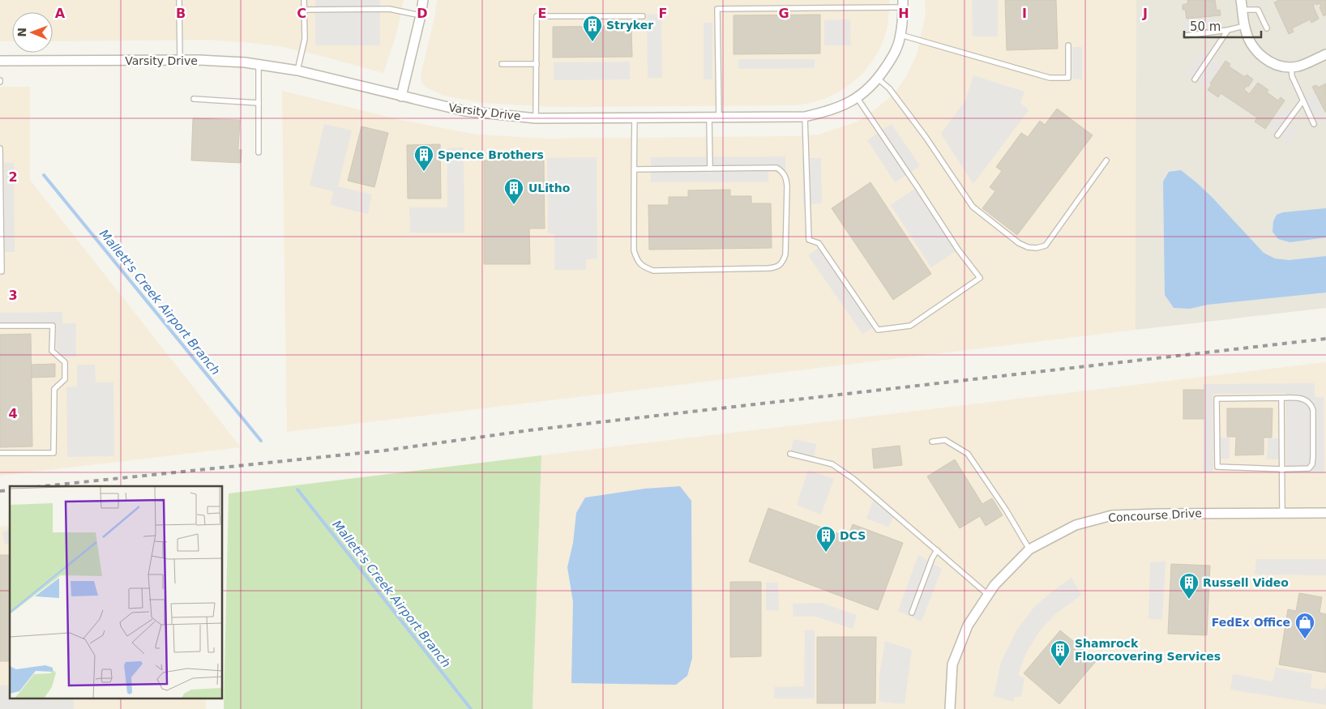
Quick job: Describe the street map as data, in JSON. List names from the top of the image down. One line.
{"streets":{"street":["Varsity Drive","Concourse Drive"]},"water":["Mallett's Creek Airport Branch"],"places":{"building":["Stryker","Spence Brothers","ULitho","DCS","Russell Video","Shamrock Floorcovering Services"],"shop":["FedEx Office"]},"scale_bar":"50 m","north":"left","grid":{"columns":["A","B","C","D","E","F","G","H","I","J"],"rows":["2","3","4"]}}
